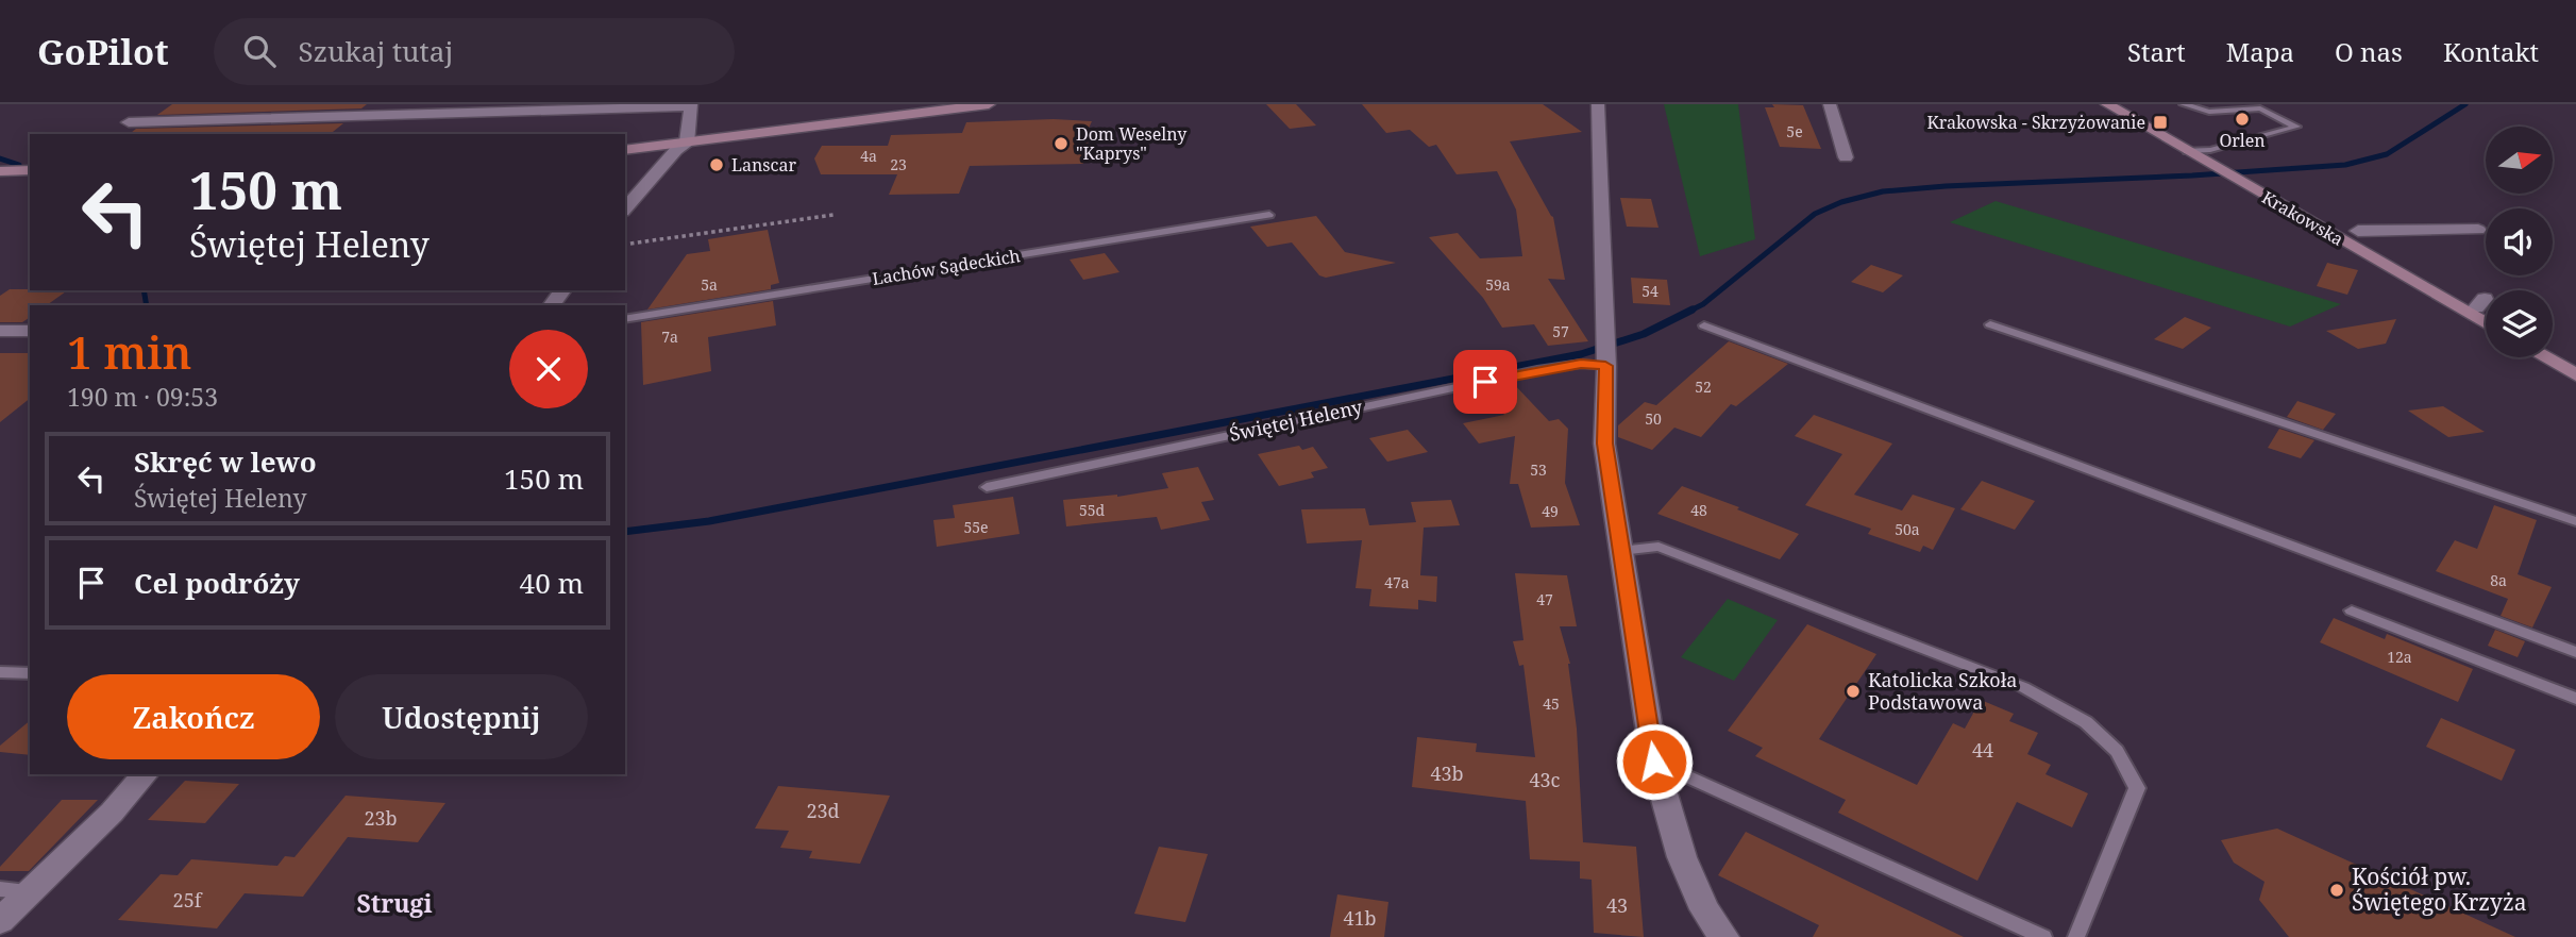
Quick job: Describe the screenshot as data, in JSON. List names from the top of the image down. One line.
{"streets":{"main road":["Krakowska"],"lane":["Lachów Sądeckich","Świętej Heleny"]},"districts":["Strugi"],"places":{"other":["Orlen","Dom Weselny \"Kaprys\"","Lanscar","Katolicka Szkoła Podstawowa","Kościół pw. Świętego Krzyża"],"transit":["Krakowska - Skrzyżowanie"]},"house_numbers":["5e","4a","23","5a","59a","54","57","7a","52","50","53","55d","48","49","55e","50a","8a","47a","47","12a","45","44","43b","43c","23d","23b","25f","43","41b"],"north":"right","page":{"header":"GoPilot","search":"Szukaj tutaj","nav":["Start","Mapa","O nas","Kontakt"],"turn":["150 m","Świętej Heleny"],"heading":["1 min","190 m · 09:53"],"list":[{"name":"Skręć w lewo","note":"Świętej Heleny","value":"150 m"},{"name":"Cel podróży","value":"40 m"}],"buttons":["Zakończ","Udostępnij"]}}
